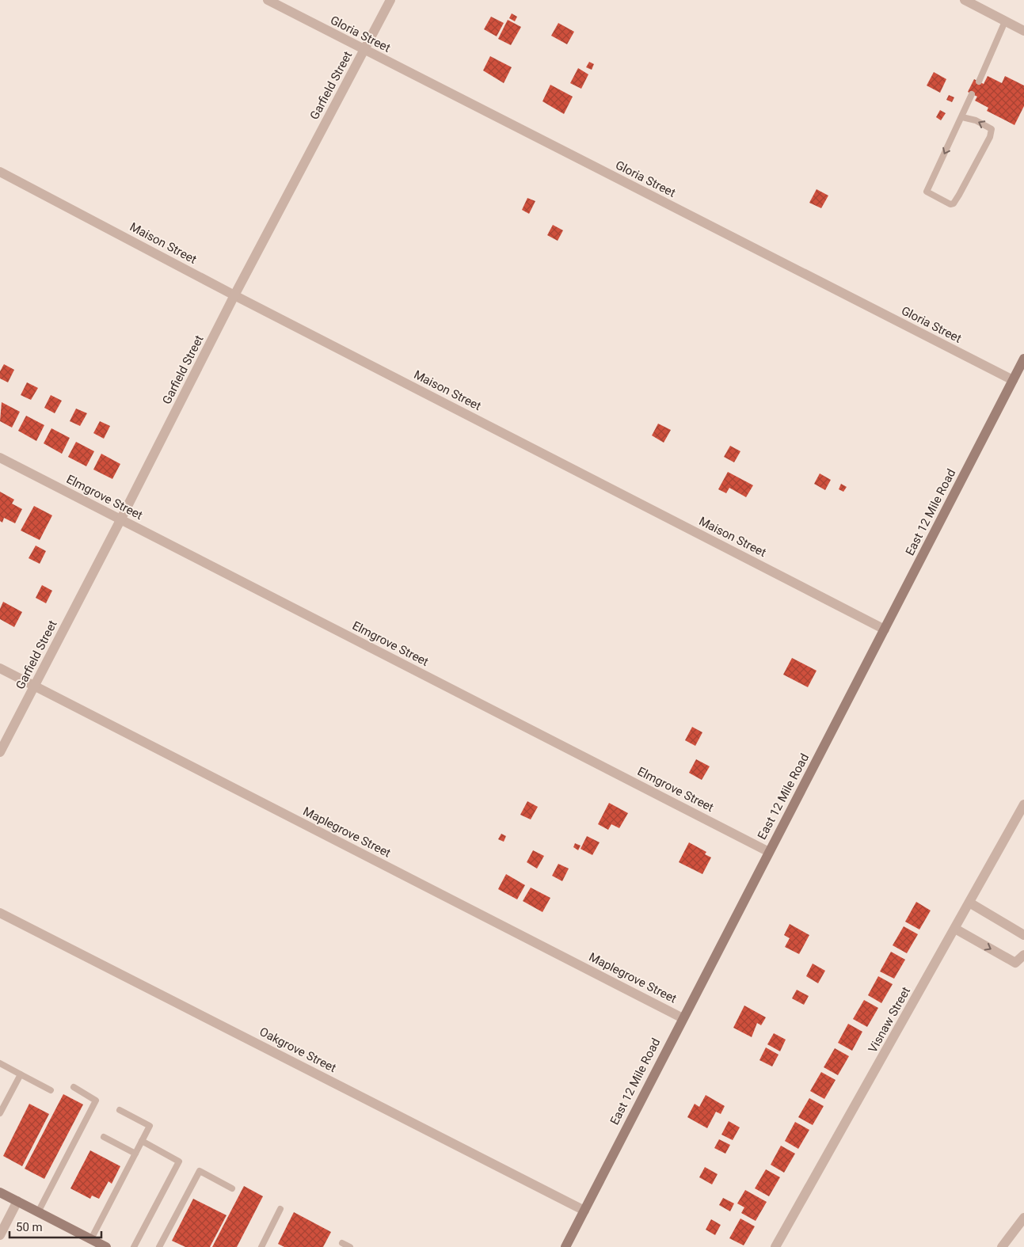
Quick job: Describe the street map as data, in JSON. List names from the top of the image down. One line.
{"streets":{"main road":["East 12 Mile Road"],"street":["Gloria Street","Garfield Street","Maison Street","Elmgrove Street","Maplegrove Street","Visnaw Street","Oakgrove Street"]},"crossings":[["Gloria Street","Garfield Street"],["Gloria Street","East 12 Mile Road"],["Garfield Street","Maison Street"],["Garfield Street","Elmgrove Street"],["Garfield Street","Maplegrove Street"],["Maison Street","East 12 Mile Road"],["Elmgrove Street","East 12 Mile Road"],["East 12 Mile Road","Maplegrove Street"],["East 12 Mile Road","Oakgrove Street"]],"scale_bar":"50 m"}
